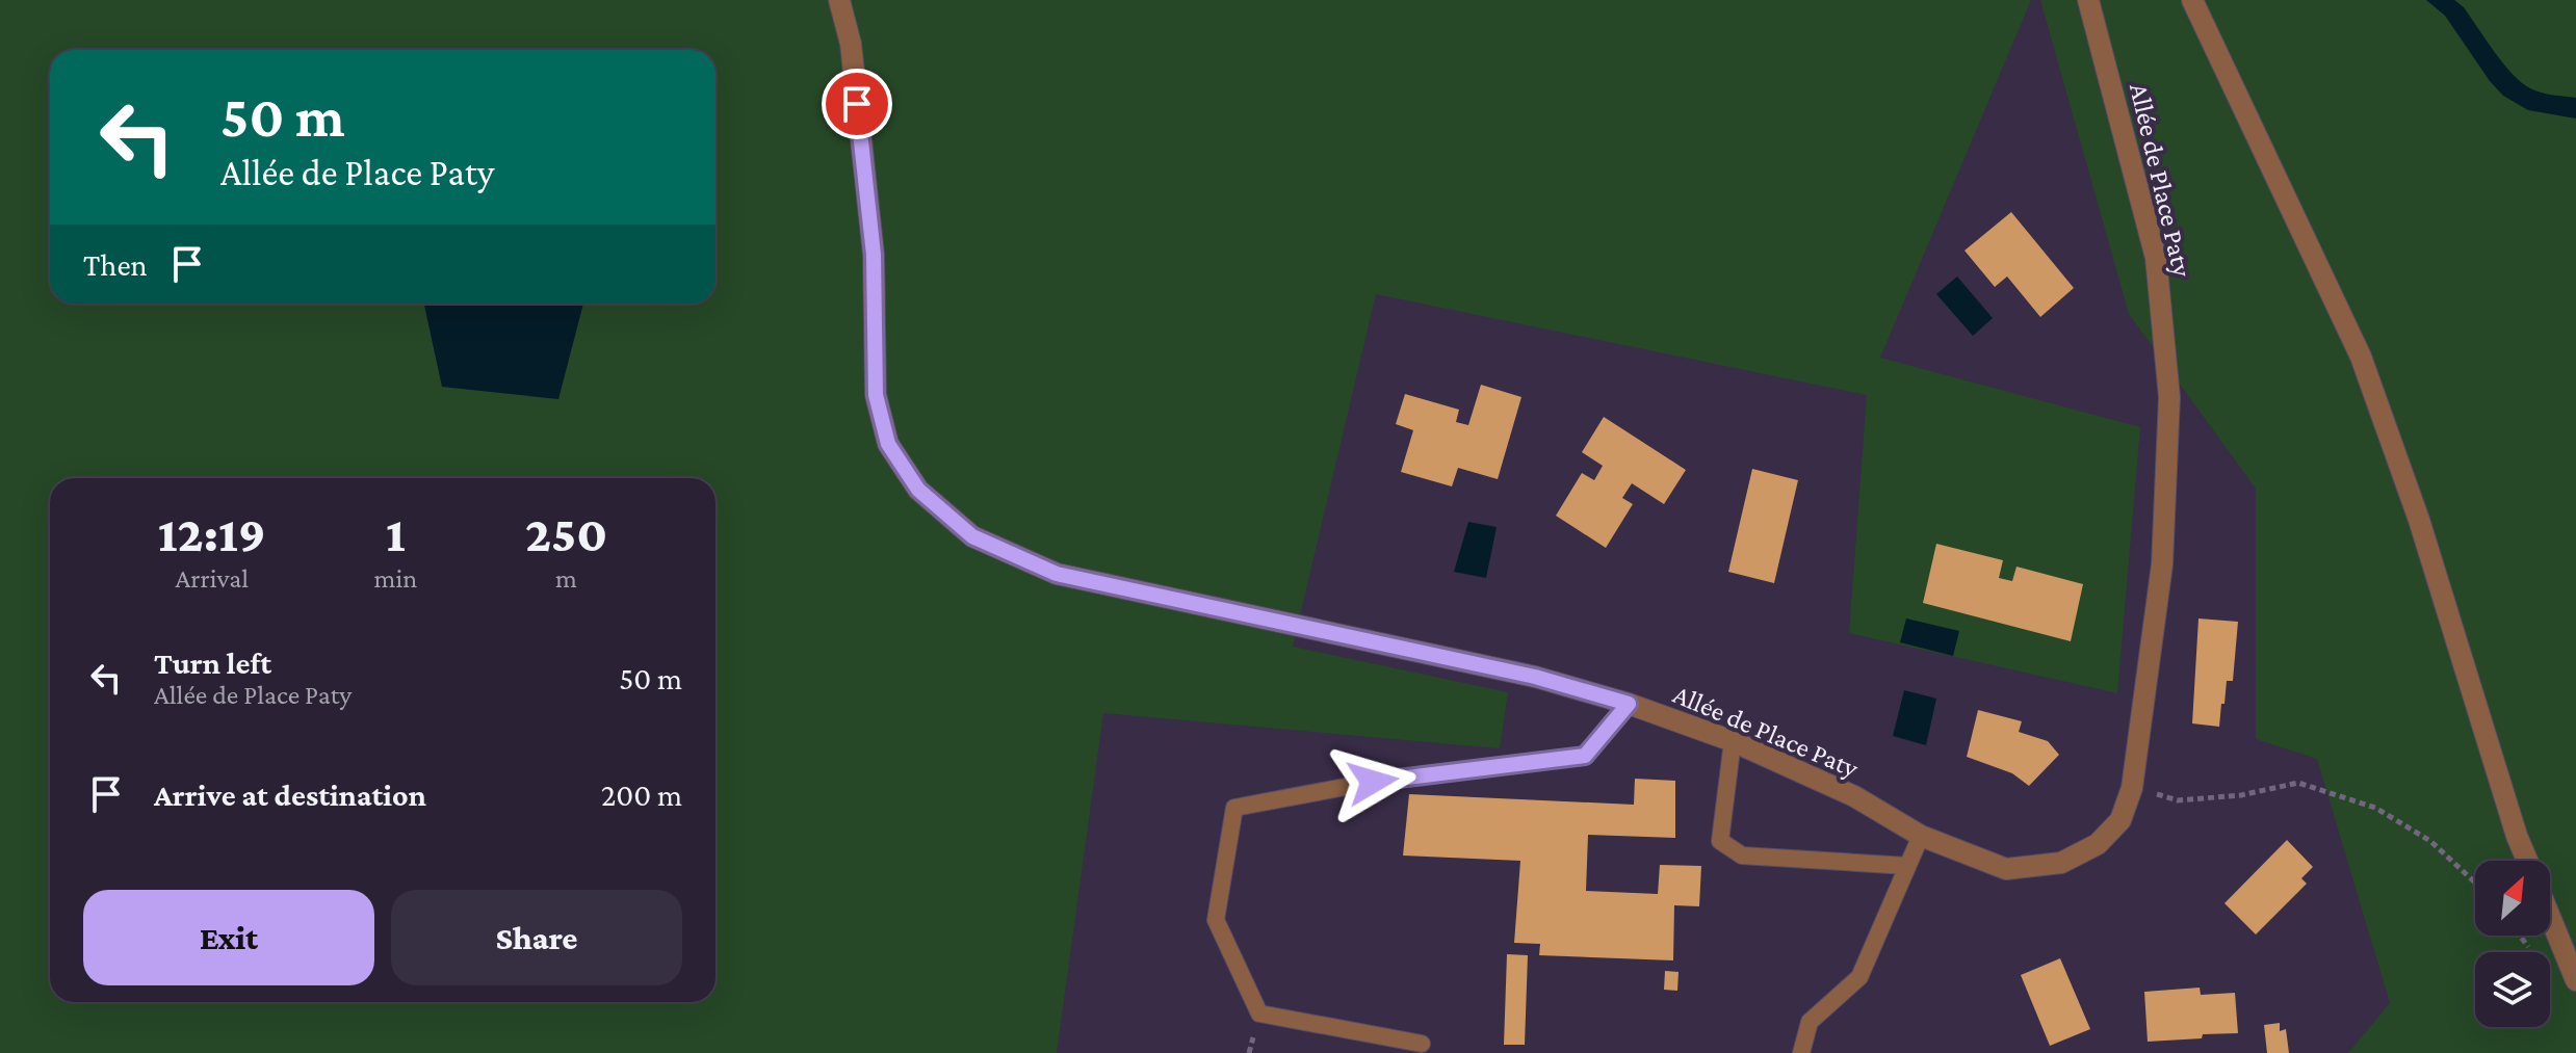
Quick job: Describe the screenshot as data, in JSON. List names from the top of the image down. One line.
{"streets":{"street":["Allée de Place Paty"]},"north":"top right","page":{"turn":["50 m","Allée de Place Paty"],"then":"Then","eta":["12:19","Arrival","1","min","250","m"],"list":[{"name":"Turn left","note":"Allée de Place Paty","value":"50 m"},{"name":"Arrive at destination","value":"200 m"}],"buttons":["Exit","Share"]}}
